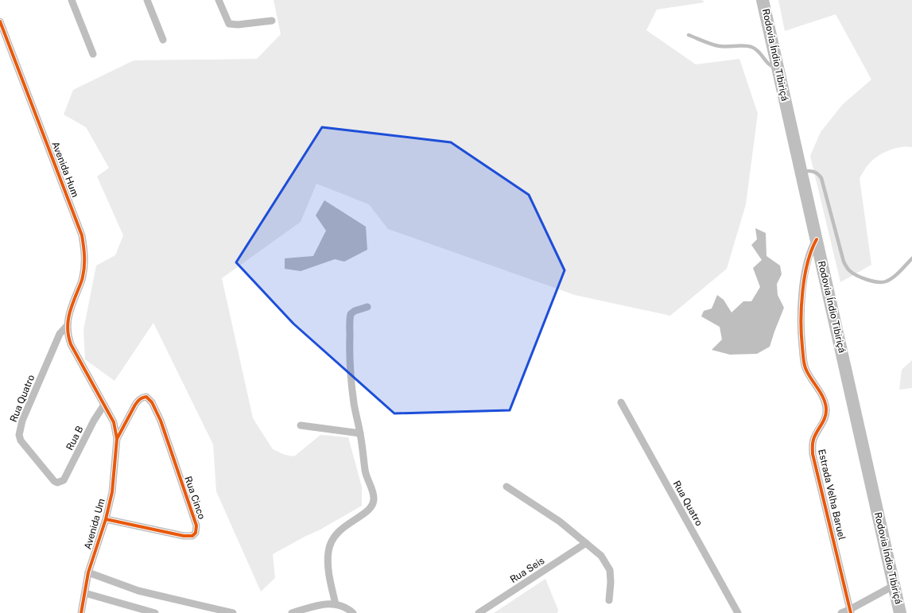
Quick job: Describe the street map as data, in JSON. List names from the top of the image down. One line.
{"streets":{"highway":["Rodovia Índio Tibiriçá"],"street":["Avenida Hum","Rua Quatro","Rua B","Estrada Velha Baruel","Rua Cinco","Avenida Um","Rua Seis"]},"crossings":[["Rodovia Índio Tibiriçá","Estrada Velha Baruel"],["Avenida Hum","Rua Quatro"],["Avenida Hum","Avenida Um"],["Rua Quatro","Rua B"],["Rua Quatro","Avenida Um"],["Rua B","Avenida Um"],["Rua Cinco","Avenida Um"]]}
